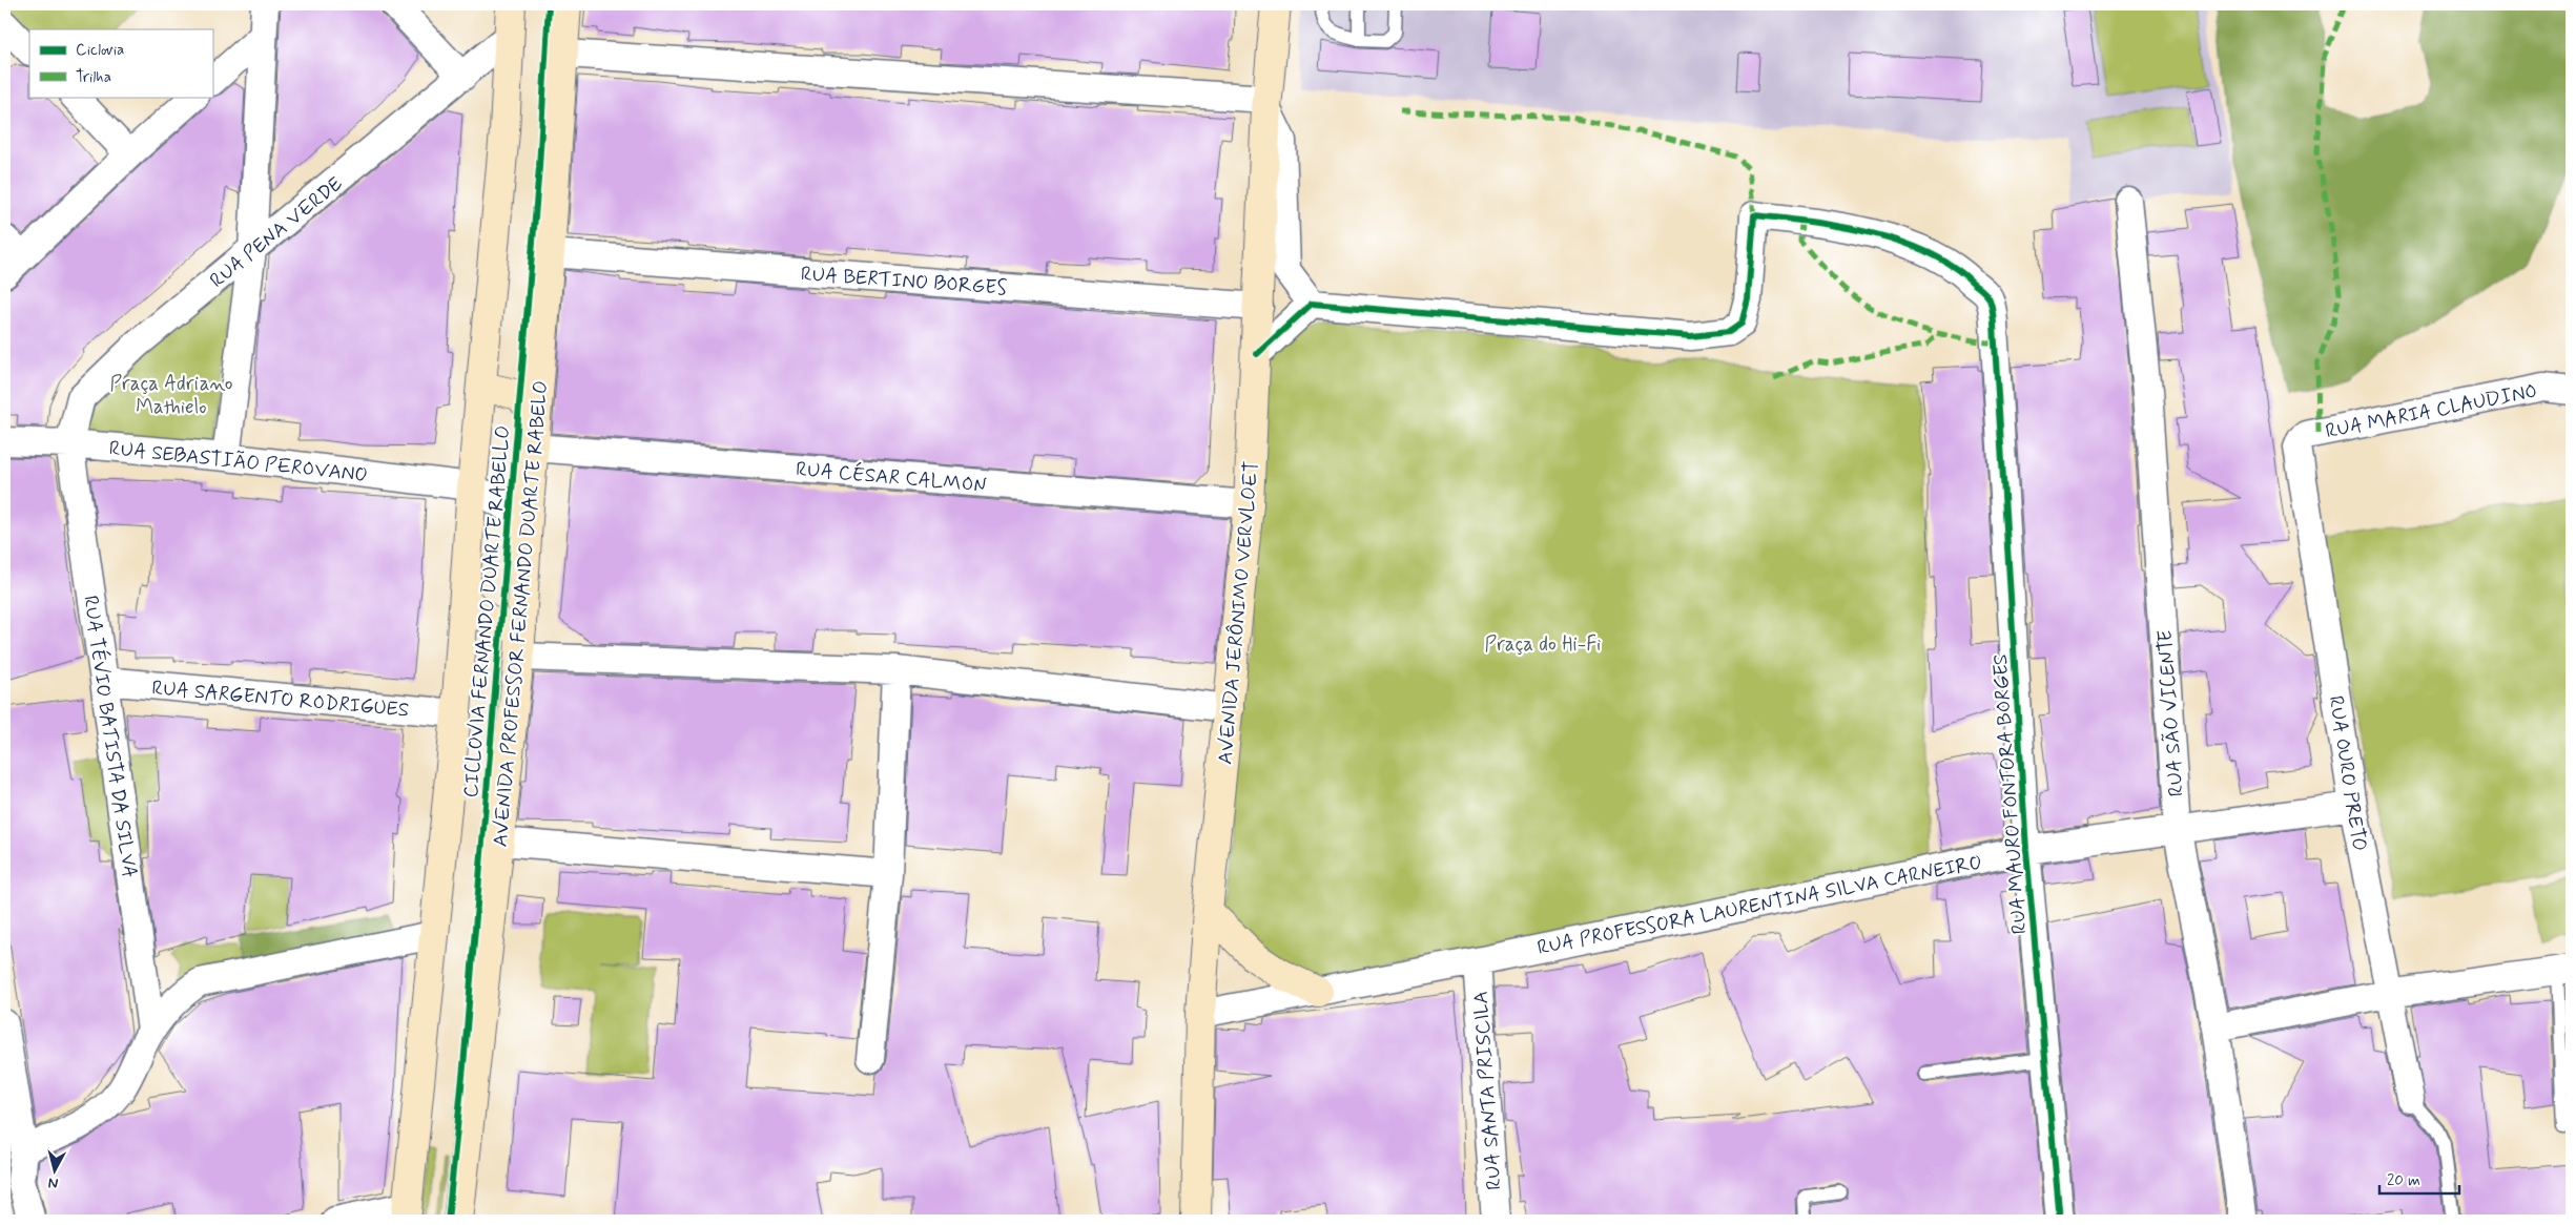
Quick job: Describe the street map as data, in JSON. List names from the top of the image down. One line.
{"streets":{"street":["RUA PENA VERDE","RUA BERTINO BORGES","RUA MARIA CLAUDINO","RUA SEBASTIÃO PEROVANO","RUA CÉSAR CALMON","AVENIDA JERÔNIMO VERVLOET","AVENIDA PROFESSOR FERNANDO DUARTE RABELO","RUA SARGENTO RODRIGUES","RUA SÃO VICENTE","RUA TÉVIO BATISTA DA SILVA","RUA OURO PRETO","RUA MAURO FONTORA BORGES","RUA PROFESSORA LAURENTINA SILVA CARNEIRO","RUA SANTA PRISCILA"],"cycle path":["CICLOVIA FERNANDO DUARTE RABELLO"]},"crossings":[["RUA PENA VERDE","RUA SEBASTIÃO PEROVANO"],["RUA PENA VERDE","RUA TÉVIO BATISTA DA SILVA"],["RUA BERTINO BORGES","AVENIDA JERÔNIMO VERVLOET"],["RUA BERTINO BORGES","AVENIDA PROFESSOR FERNANDO DUARTE RABELO"],["RUA MARIA CLAUDINO","RUA OURO PRETO"],["RUA SEBASTIÃO PEROVANO","RUA TÉVIO BATISTA DA SILVA"],["RUA CÉSAR CALMON","AVENIDA JERÔNIMO VERVLOET"],["RUA CÉSAR CALMON","AVENIDA PROFESSOR FERNANDO DUARTE RABELO"],["AVENIDA JERÔNIMO VERVLOET","RUA PROFESSORA LAURENTINA SILVA CARNEIRO"],["RUA SARGENTO RODRIGUES","RUA TÉVIO BATISTA DA SILVA"],["RUA SÃO VICENTE","RUA PROFESSORA LAURENTINA SILVA CARNEIRO"],["RUA OURO PRETO","RUA PROFESSORA LAURENTINA SILVA CARNEIRO"],["RUA MAURO FONTORA BORGES","RUA PROFESSORA LAURENTINA SILVA CARNEIRO"],["RUA PROFESSORA LAURENTINA SILVA CARNEIRO","RUA SANTA PRISCILA"]],"parks":["Praça Adriano Mathielo","Praça do Hi-Fi"],"legend":["Ciclovia","Trilha"],"scale_bar":"20 m","north":"bottom"}
